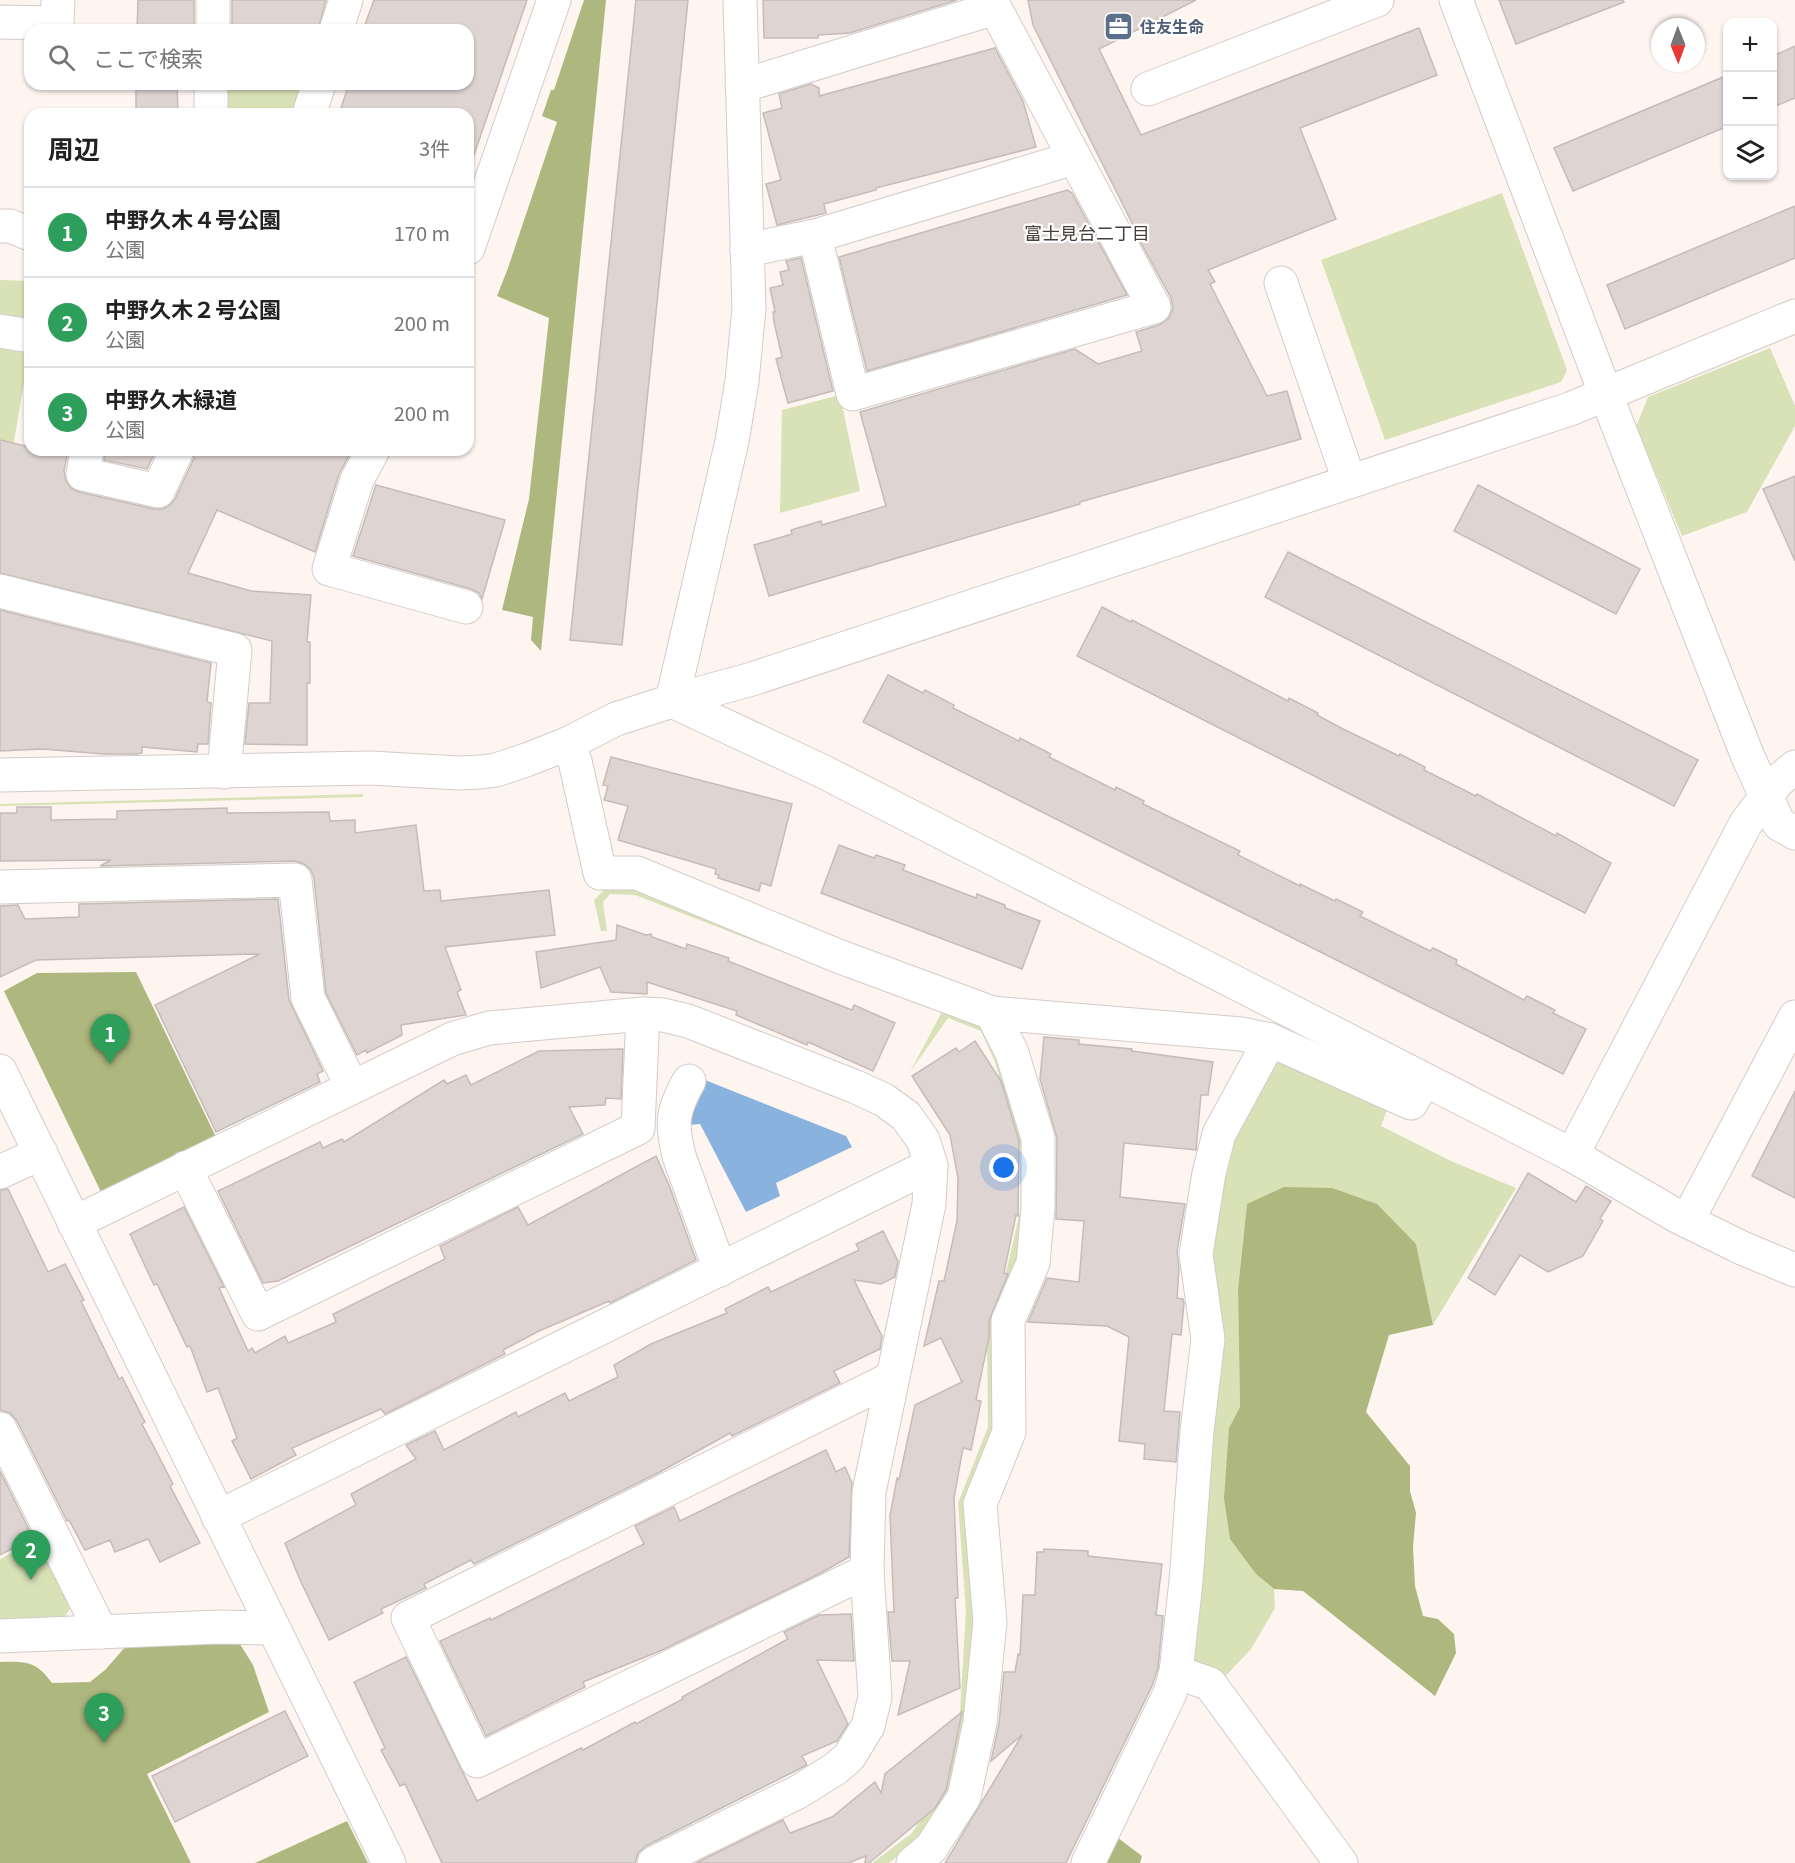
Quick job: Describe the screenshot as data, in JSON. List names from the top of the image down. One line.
{"districts":["富士見台二丁目"],"places":{"office":["住友生命"]},"north":"bottom","page":{"map_buttons":["+","−"],"search":"ここで検索","heading":["周辺","3件"],"list":[{"mark":"1","name":"中野久木４号公園","note":"公園","value":"170 m"},{"mark":"2","name":"中野久木２号公園","note":"公園","value":"200 m"},{"mark":"3","name":"中野久木緑道","note":"公園","value":"200 m"}],"pins":["1","2","3"]}}
